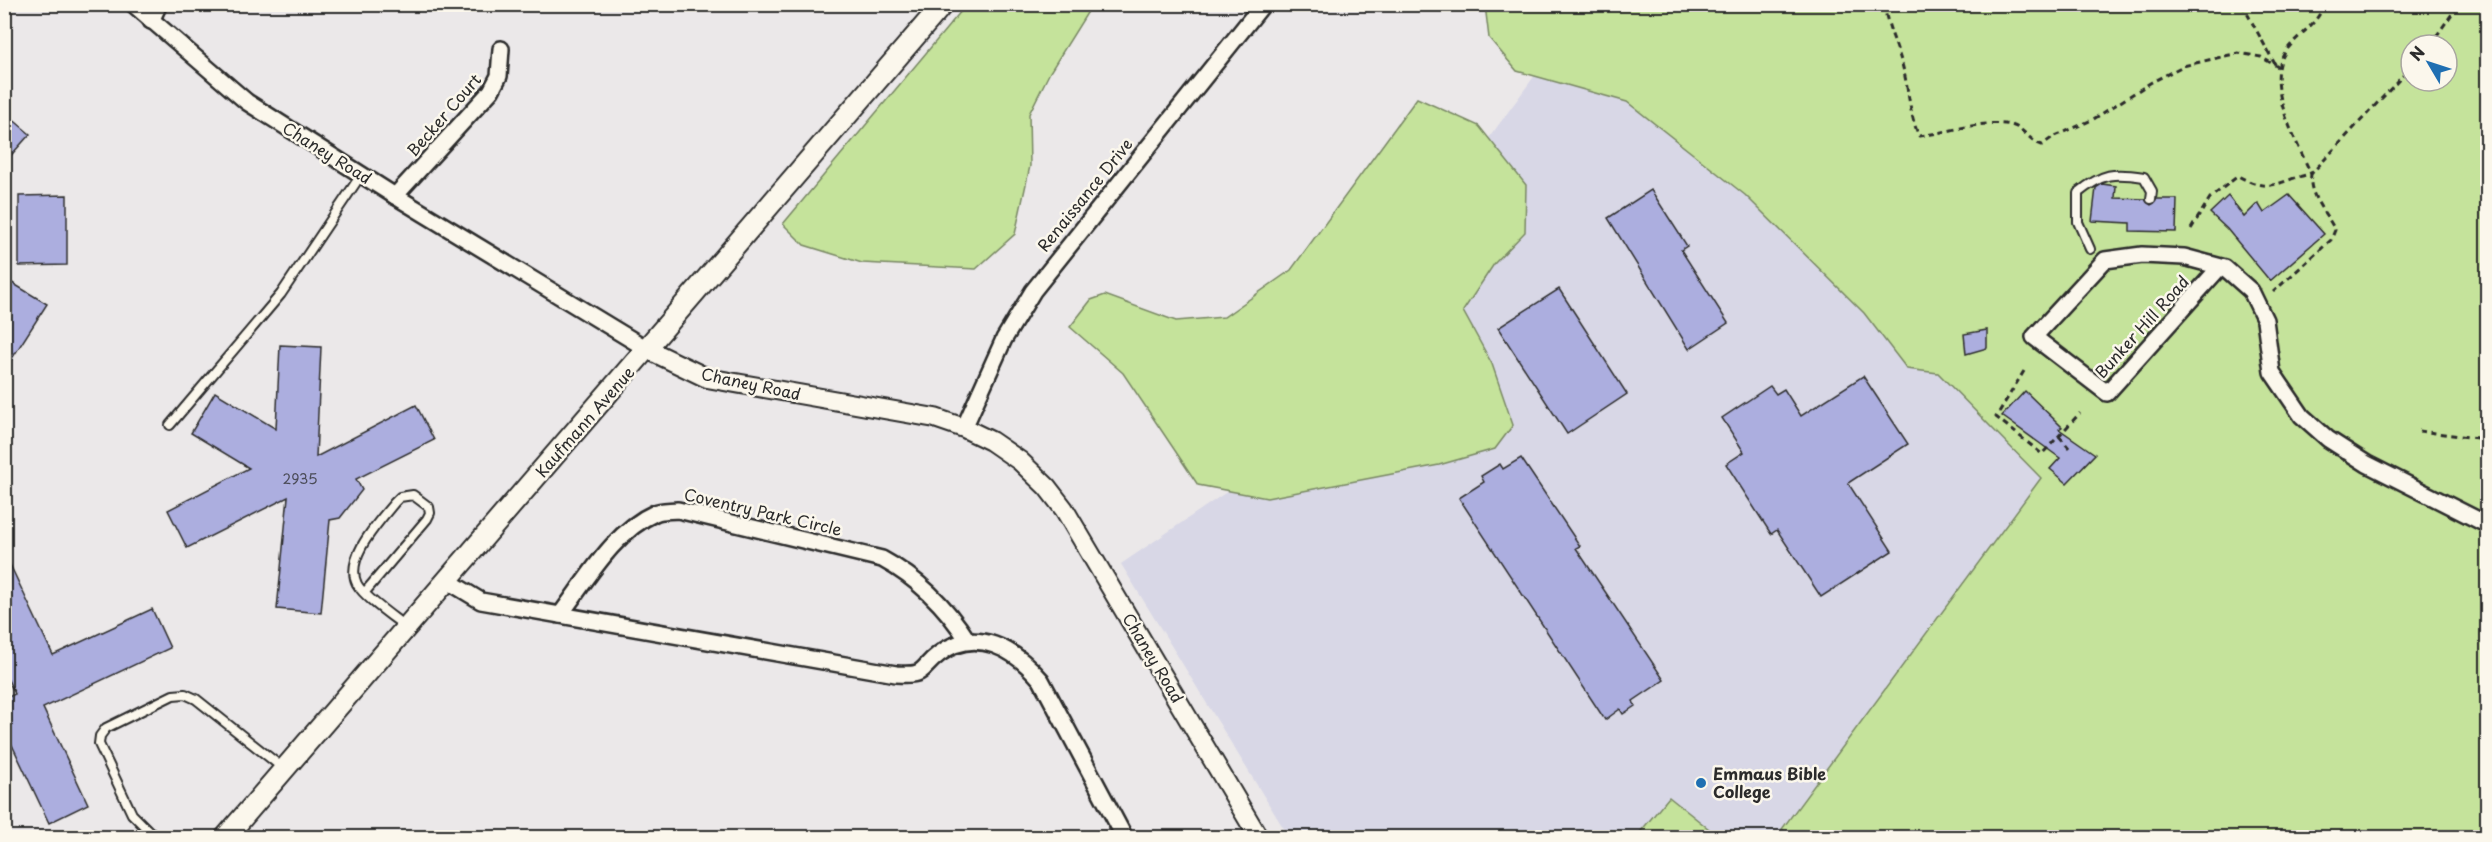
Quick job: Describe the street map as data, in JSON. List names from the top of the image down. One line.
{"streets":{"main road":["Kaufmann Avenue"],"street":["Becker Court","Chaney Road","Renaissance Drive","Bunker Hill Road","Coventry Park Circle"]},"crossings":[["Becker Court","Chaney Road"],["Chaney Road","Renaissance Drive"],["Chaney Road","Kaufmann Avenue"]],"places":["Emmaus Bible College"],"house_numbers":["2935"],"north":"top left"}
